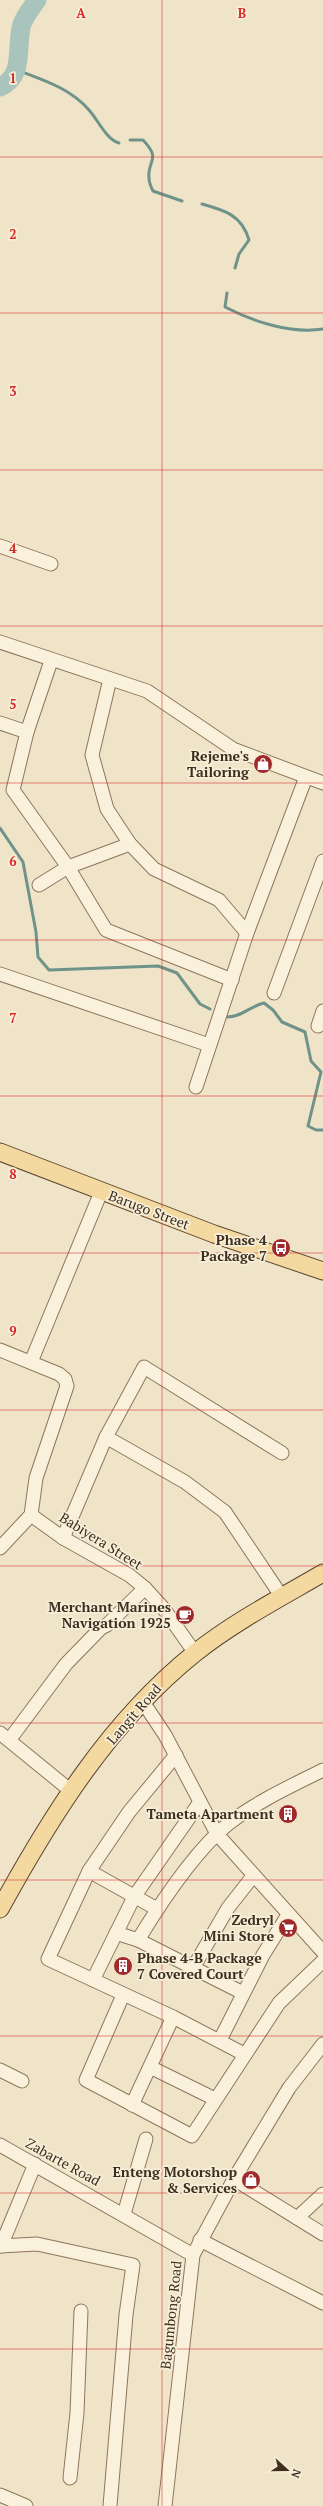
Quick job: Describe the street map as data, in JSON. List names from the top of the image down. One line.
{"streets":{"main road":["Barugo Street","Langit Road"],"street":["Babiyera Street","Zabarte Road","Bagumbong Road"]},"crossings":[["Babiyera Street","Langit Road"],["Zabarte Road","Bagumbong Road"]],"places":{"shop":["Rejeme's Tailoring","Enteng Motorshop & Services"],"bus stop":["Phase 4 Package 7"],"cafe":["Merchant Marines Navigation 1925"],"building":["Tameta Apartment","Phase 4-B Package 7 Covered Court"],"supermarket":["Zedryl Mini Store"]},"north":"right","grid":{"columns":["A","B"],"rows":["1","2","3","4","5","6","7","8","9"]}}
